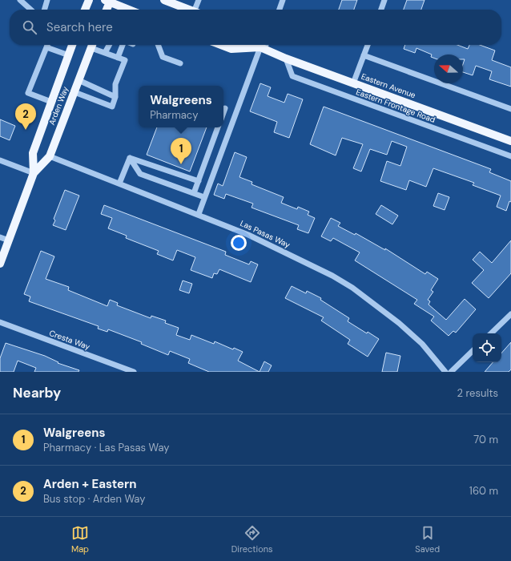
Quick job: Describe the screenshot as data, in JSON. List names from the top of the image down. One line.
{"streets":{"main road":["Eastern Avenue","Arden Way"],"street":["Eastern Frontage Road","Las Pasas Way","Cresta Way"]},"crossings":[["Eastern Avenue","Eastern Frontage Road"],["Arden Way","Las Pasas Way"]],"north":"left","page":{"search":"Search here","popup":["Walgreens","Pharmacy"],"pins":["2","1"],"heading":["Nearby","2 results"],"list":[{"mark":"1","name":"Walgreens","note":"Pharmacy · Las Pasas Way","value":"70 m"},{"mark":"2","name":"Arden + Eastern","note":"Bus stop · Arden Way","value":"160 m"}],"nav":["Map","Directions","Saved"]}}
